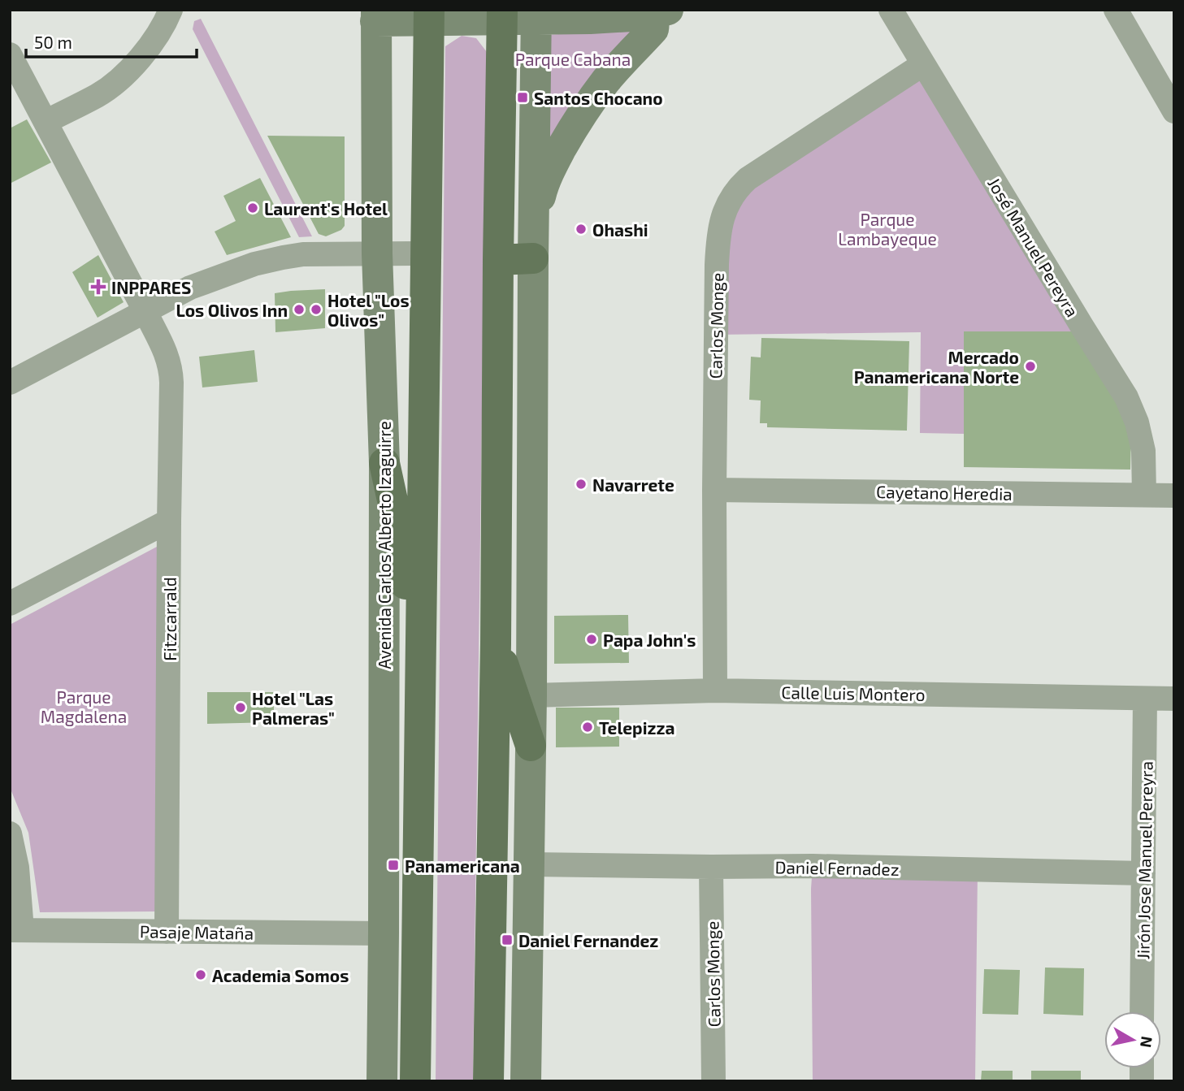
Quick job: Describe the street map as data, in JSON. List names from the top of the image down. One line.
{"streets":{"street":["José Manuel Pereyra","Carlos Monge","Cayetano Heredia","Avenida Carlos Alberto Izaguirre","Fitzcarrald","Calle Luis Montero","Jirón Jose Manuel Pereyra","Daniel Fernadez","Pasaje Mataña"]},"crossings":[["José Manuel Pereyra","Carlos Monge"],["José Manuel Pereyra","Cayetano Heredia"],["Carlos Monge","Cayetano Heredia"],["Carlos Monge","Calle Luis Montero"],["Carlos Monge","Daniel Fernadez"],["Avenida Carlos Alberto Izaguirre","Pasaje Mataña"],["Fitzcarrald","Pasaje Mataña"],["Calle Luis Montero","Jirón Jose Manuel Pereyra"],["Jirón Jose Manuel Pereyra","Daniel Fernadez"]],"parks":["Parque Cabana","Parque Lambayeque","Parque Magdalena"],"places":{"transit":["Santos Chocano","Panamericana","Daniel Fernandez"],"other":["Laurent's Hotel","Ohashi","Los Olivos Inn","Hotel \"Los Olivos\"","Mercado Panamericana Norte","Navarrete","Papa John's","Hotel \"Las Palmeras\"","Telepizza","Academia Somos"],"health":["INPPARES"]},"scale_bar":"50 m","north":"right"}
